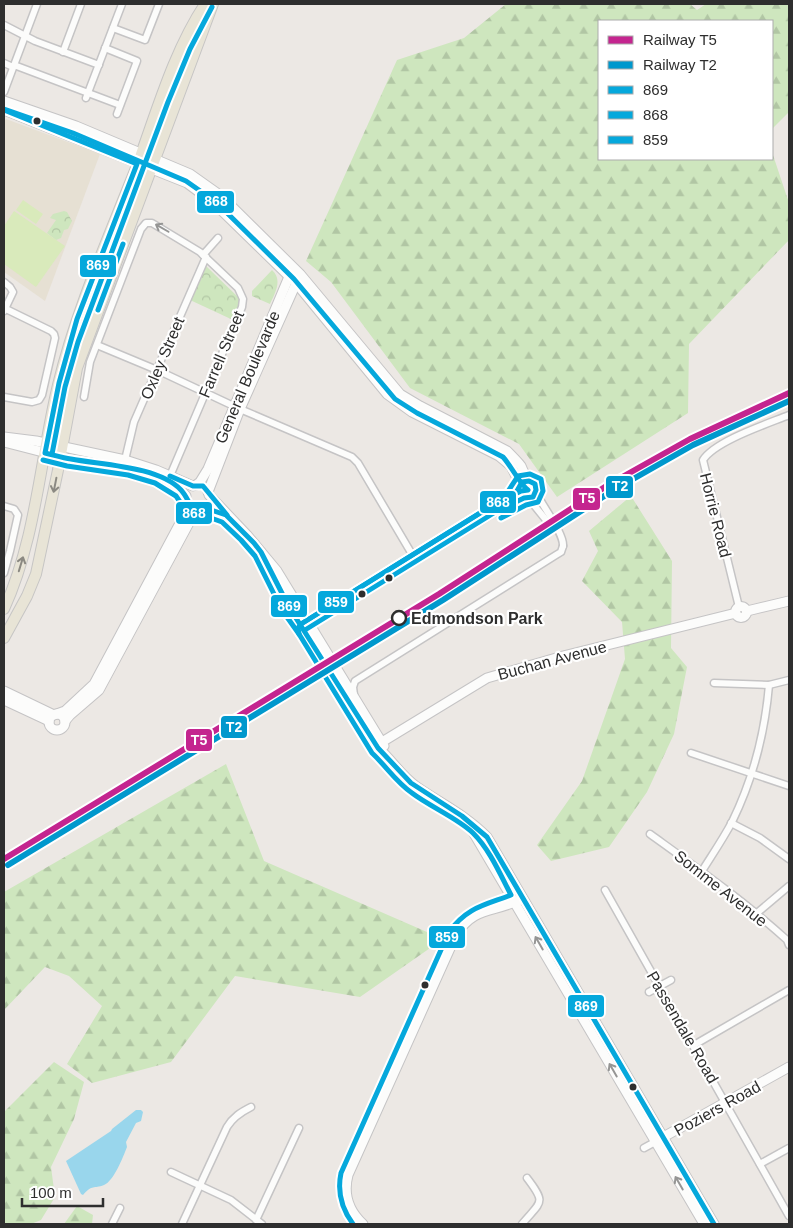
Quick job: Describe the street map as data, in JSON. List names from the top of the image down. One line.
{"streets":{"street":["Farrell Street","Oxley Street","General Boulevarde","Horrie Road","Buchan Avenue","Somme Avenue","Passendale Road","Poziers Road"]},"crossings":[["Farrell Street","Oxley Street"],["Horrie Road","Buchan Avenue"],["Passendale Road","Poziers Road"]],"places":["Edmondson Park"],"lines":["transit line 868","transit line 869","rail line T5","rail line T2","transit line 859"],"legend":["Railway T5","Railway T2","869","868","859"],"scale_bar":"100 m"}
